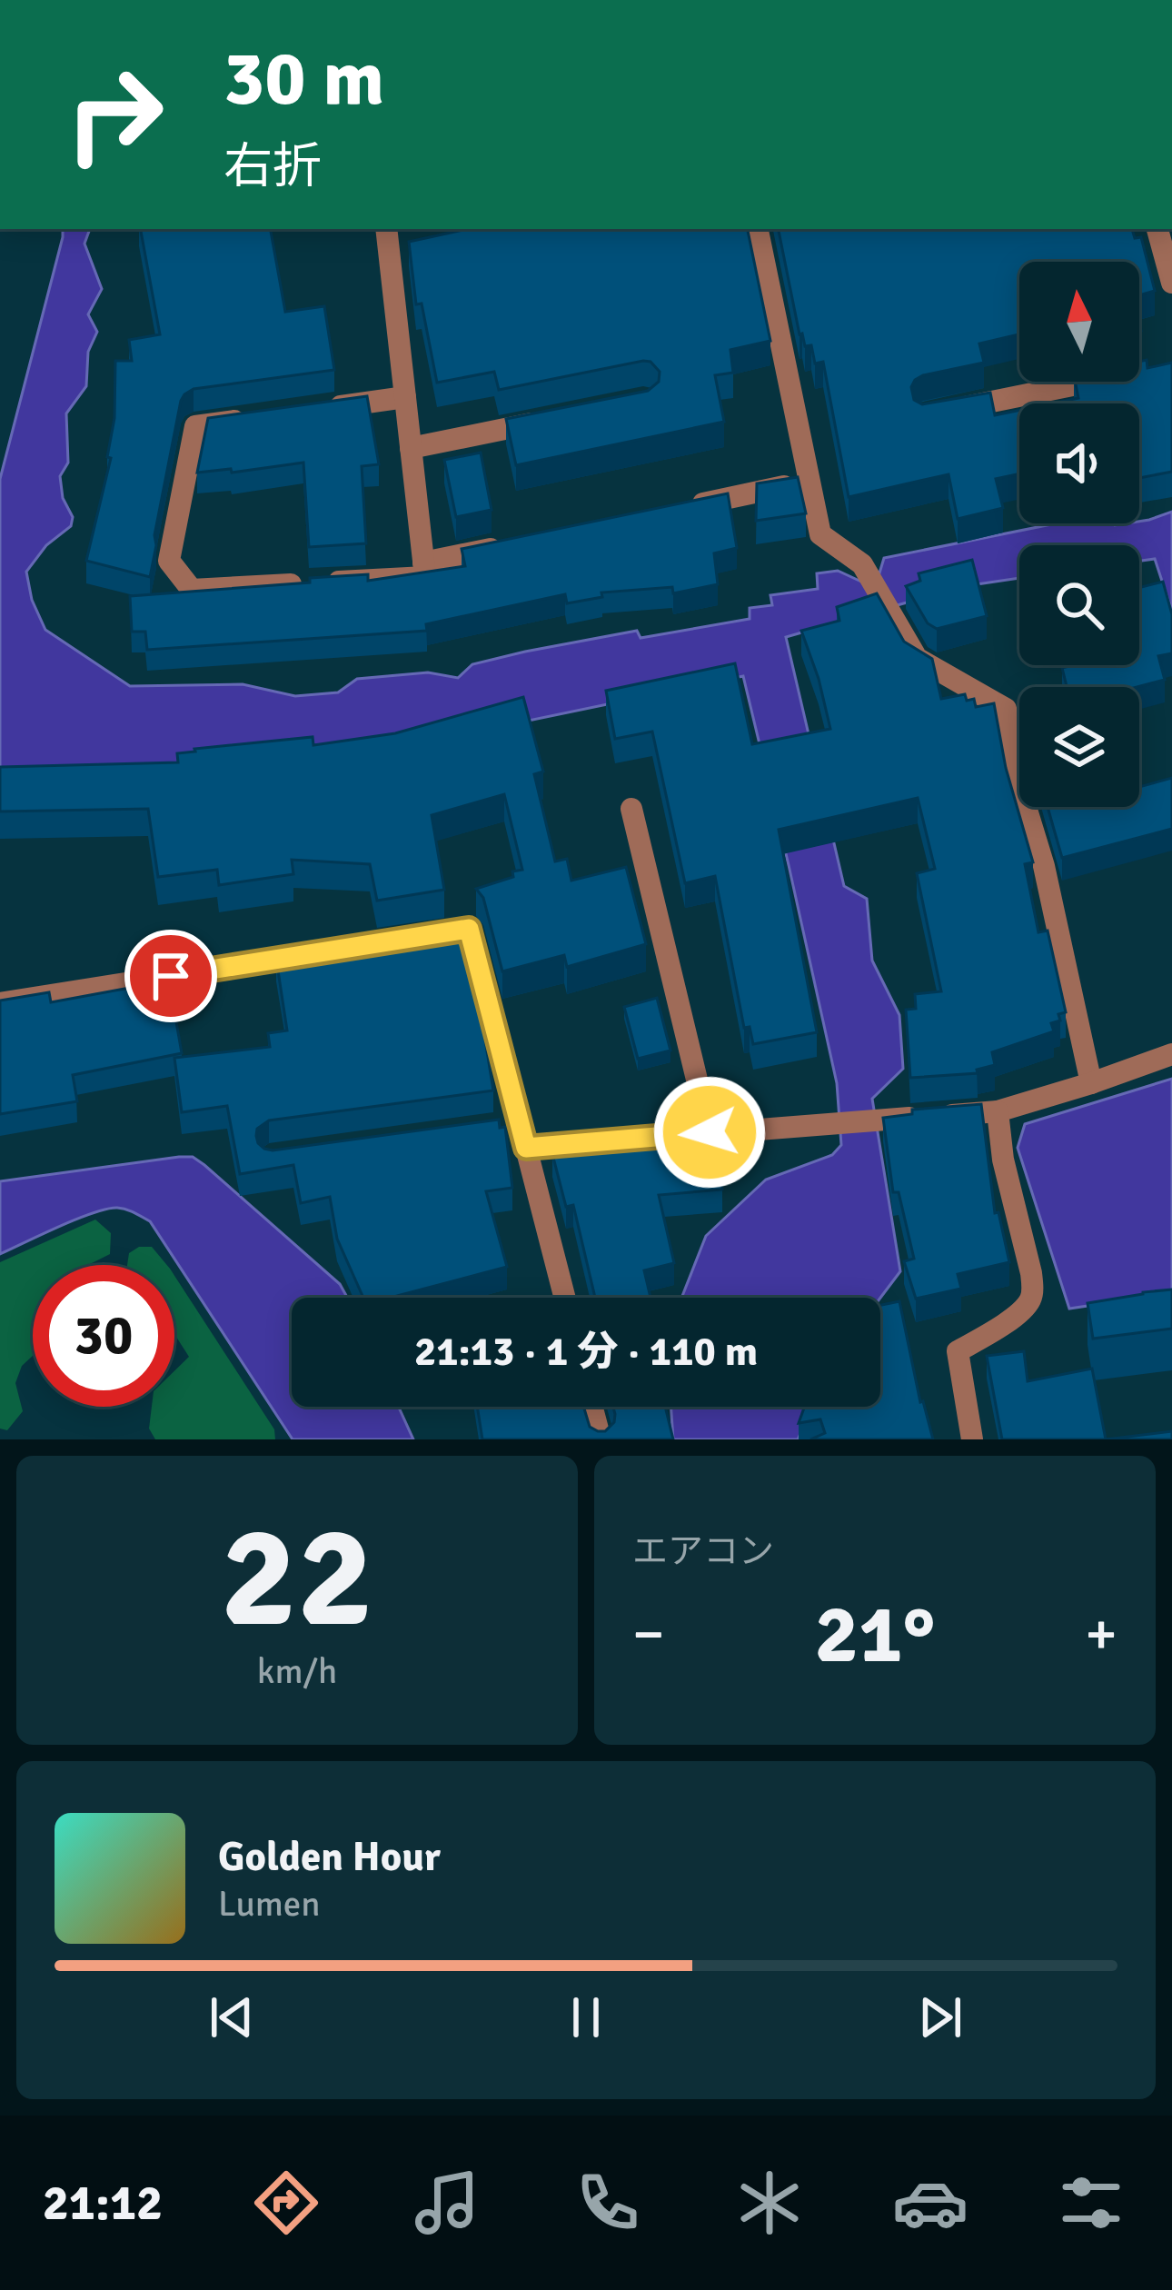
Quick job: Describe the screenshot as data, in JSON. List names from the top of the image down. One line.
{"north":"top","page":{"turn":["30 m","右折"],"limit":"30","trip":"21:13 · 1 分 · 110 m","tile":[["22","km/h"],"エアコン"],"heat":["−","21°","+"],"song":["Golden Hour","Lumen"],"tabs":"21:12"}}
